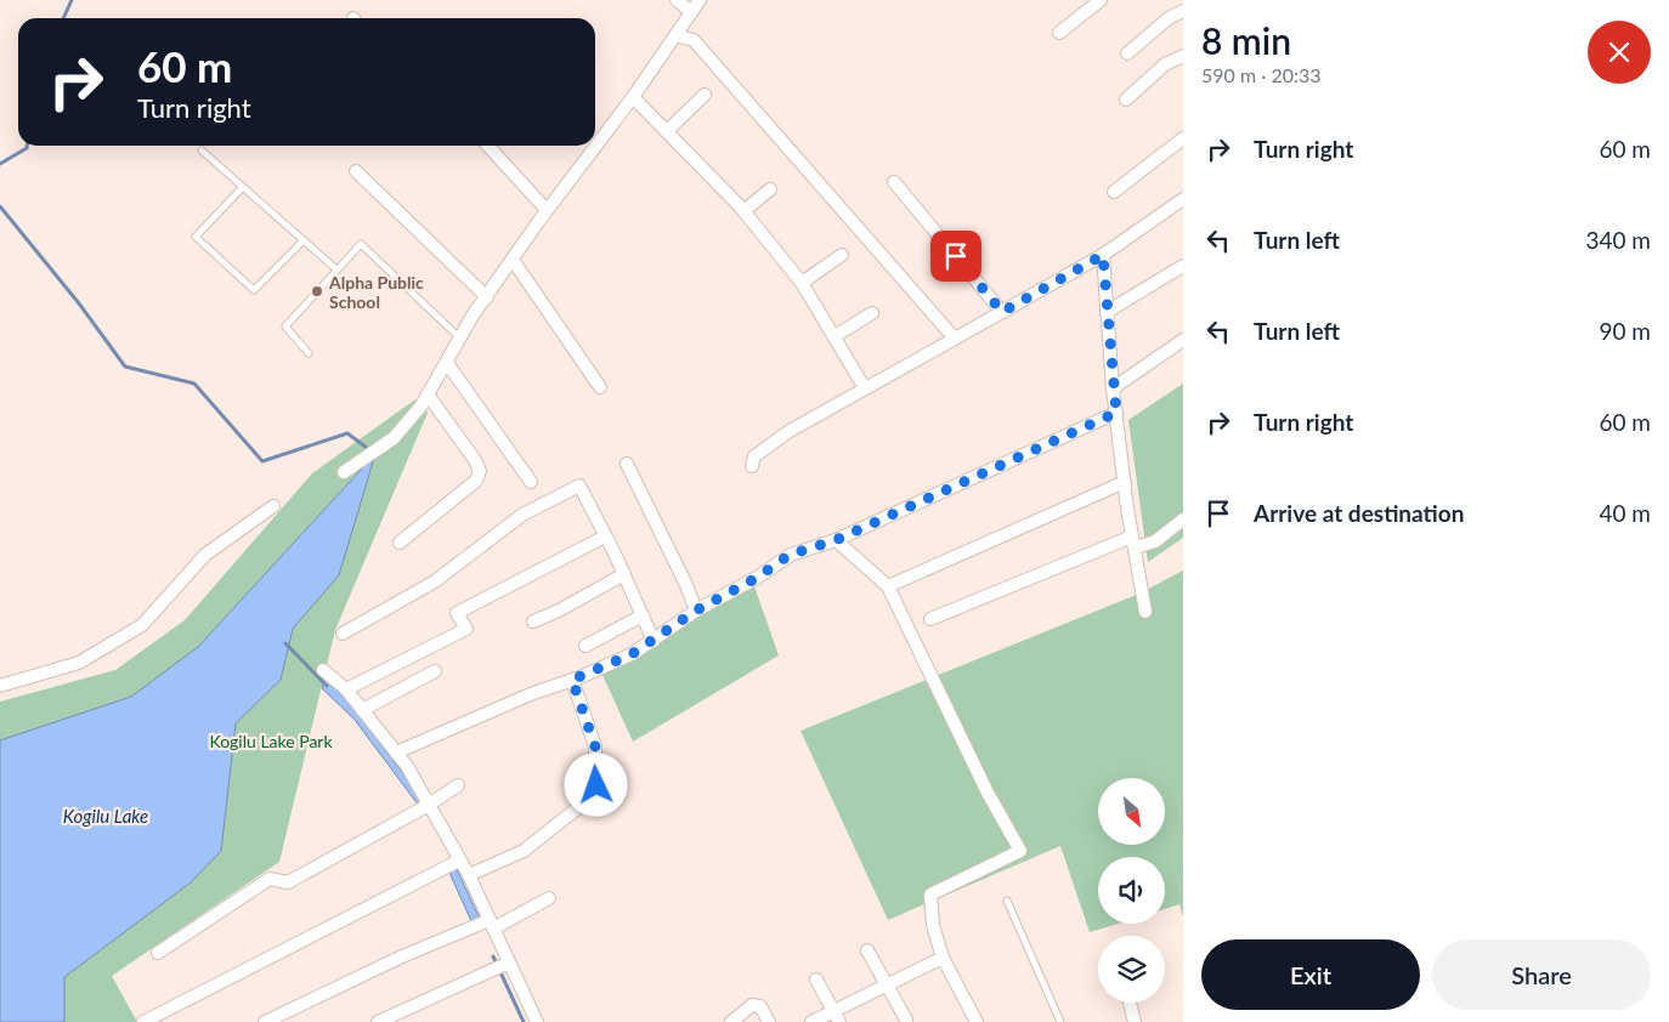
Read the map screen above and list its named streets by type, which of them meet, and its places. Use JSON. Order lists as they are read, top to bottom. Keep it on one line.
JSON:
{"water":["Kogilu Lake"],"parks":["Kogilu Lake Park"],"places":["Alpha Public School"],"north":"bottom right","page":{"heading":["8 min","590 m · 20:33"],"turn":["60 m","Turn right"],"list":[{"name":"Turn right","value":"60 m"},{"name":"Turn left","value":"340 m"},{"name":"Turn left","value":"90 m"},{"name":"Turn right","value":"60 m"},{"name":"Arrive at destination","value":"40 m"}],"buttons":["Exit","Share"]}}
